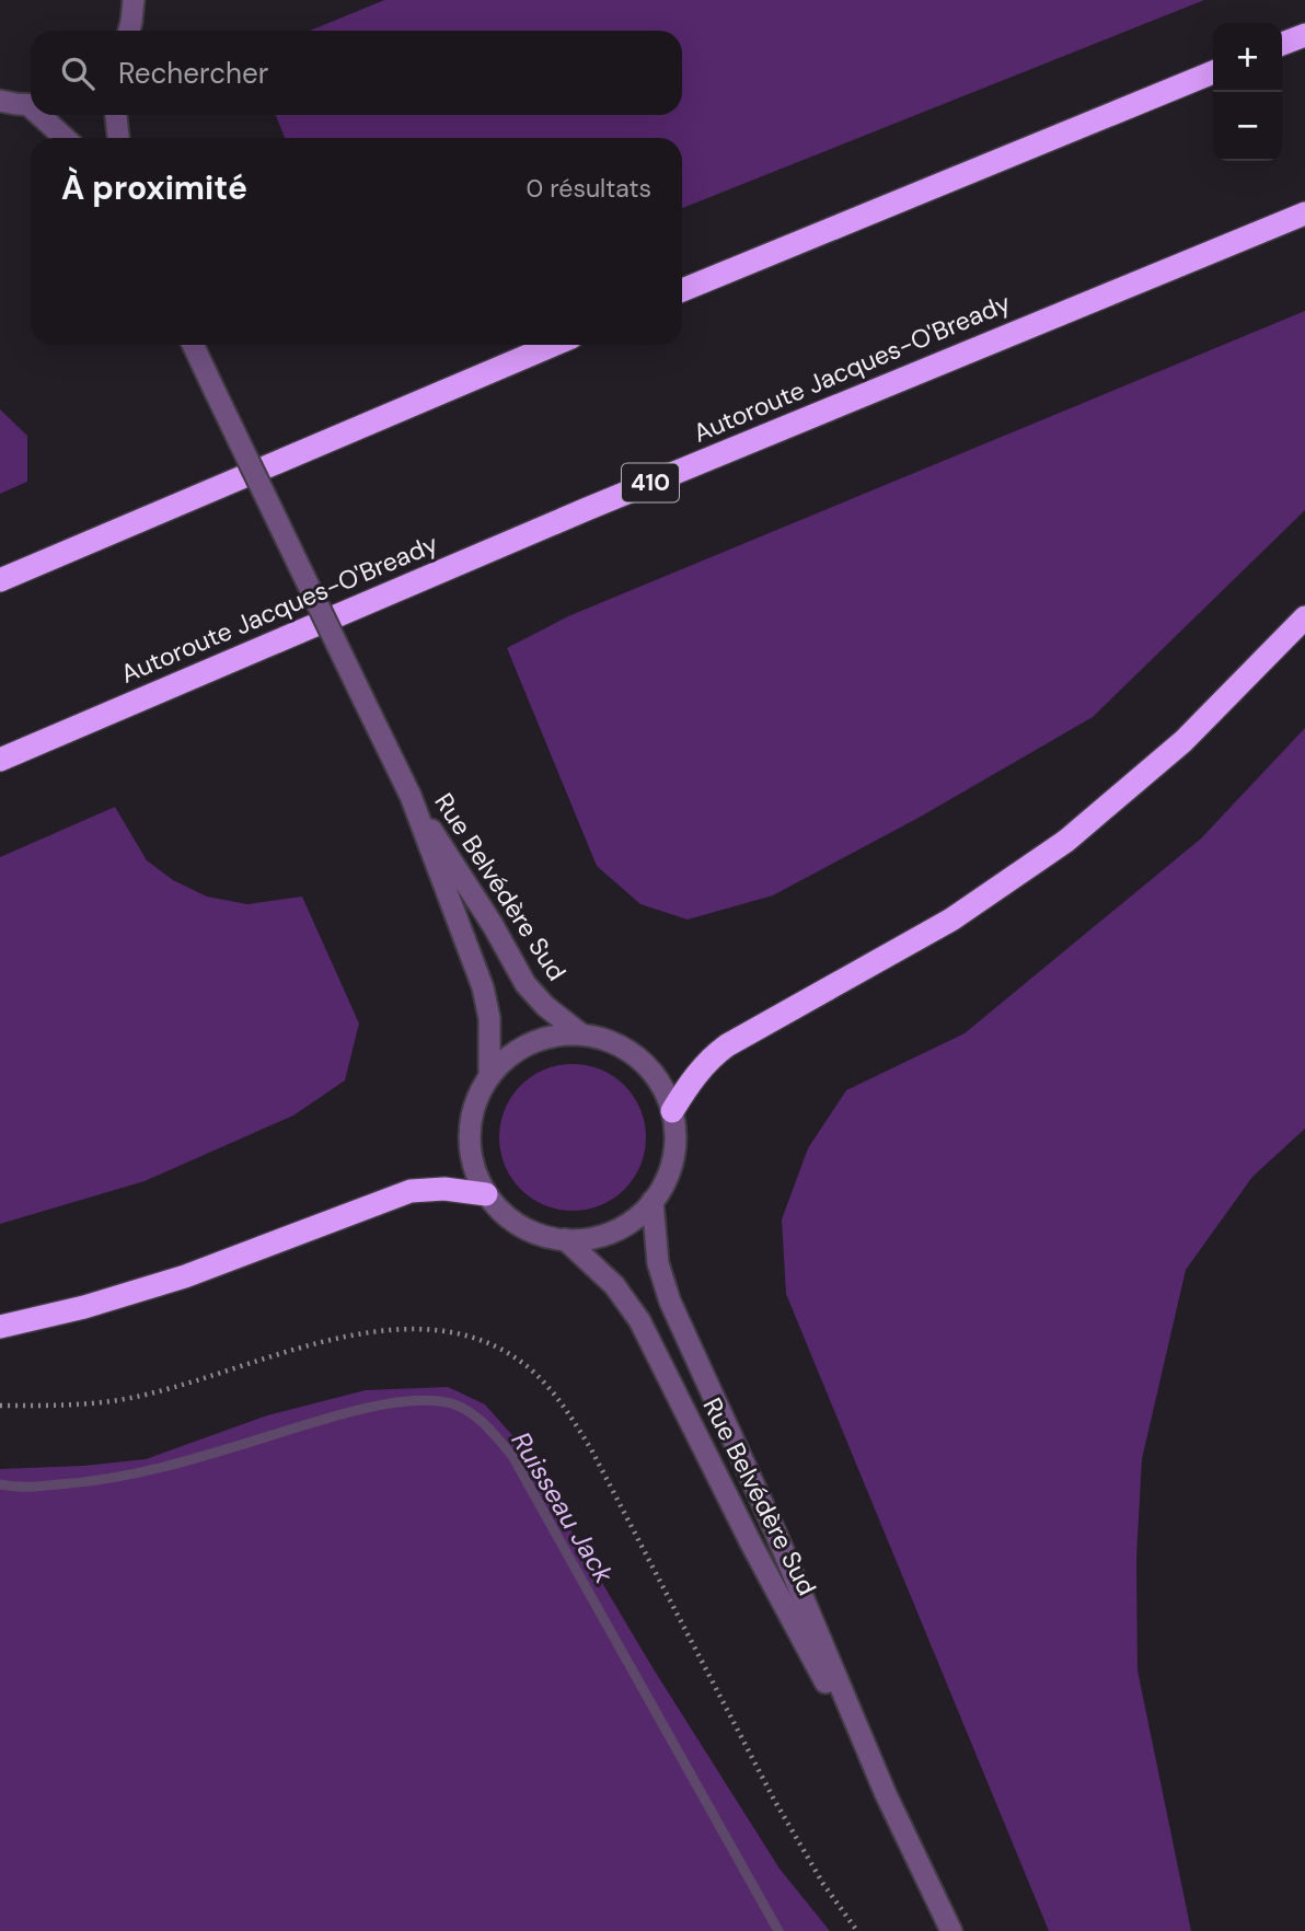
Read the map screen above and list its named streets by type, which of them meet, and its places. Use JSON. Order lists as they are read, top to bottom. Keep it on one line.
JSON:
{"streets":{"highway":["Autoroute Jacques-O'Bready","410"],"street":["Rue Belvédère Sud"]},"water":["Ruisseau Jack"],"page":{"map_buttons":["+","−"],"search":"Rechercher","heading":["À proximité","0 résultats"]}}
